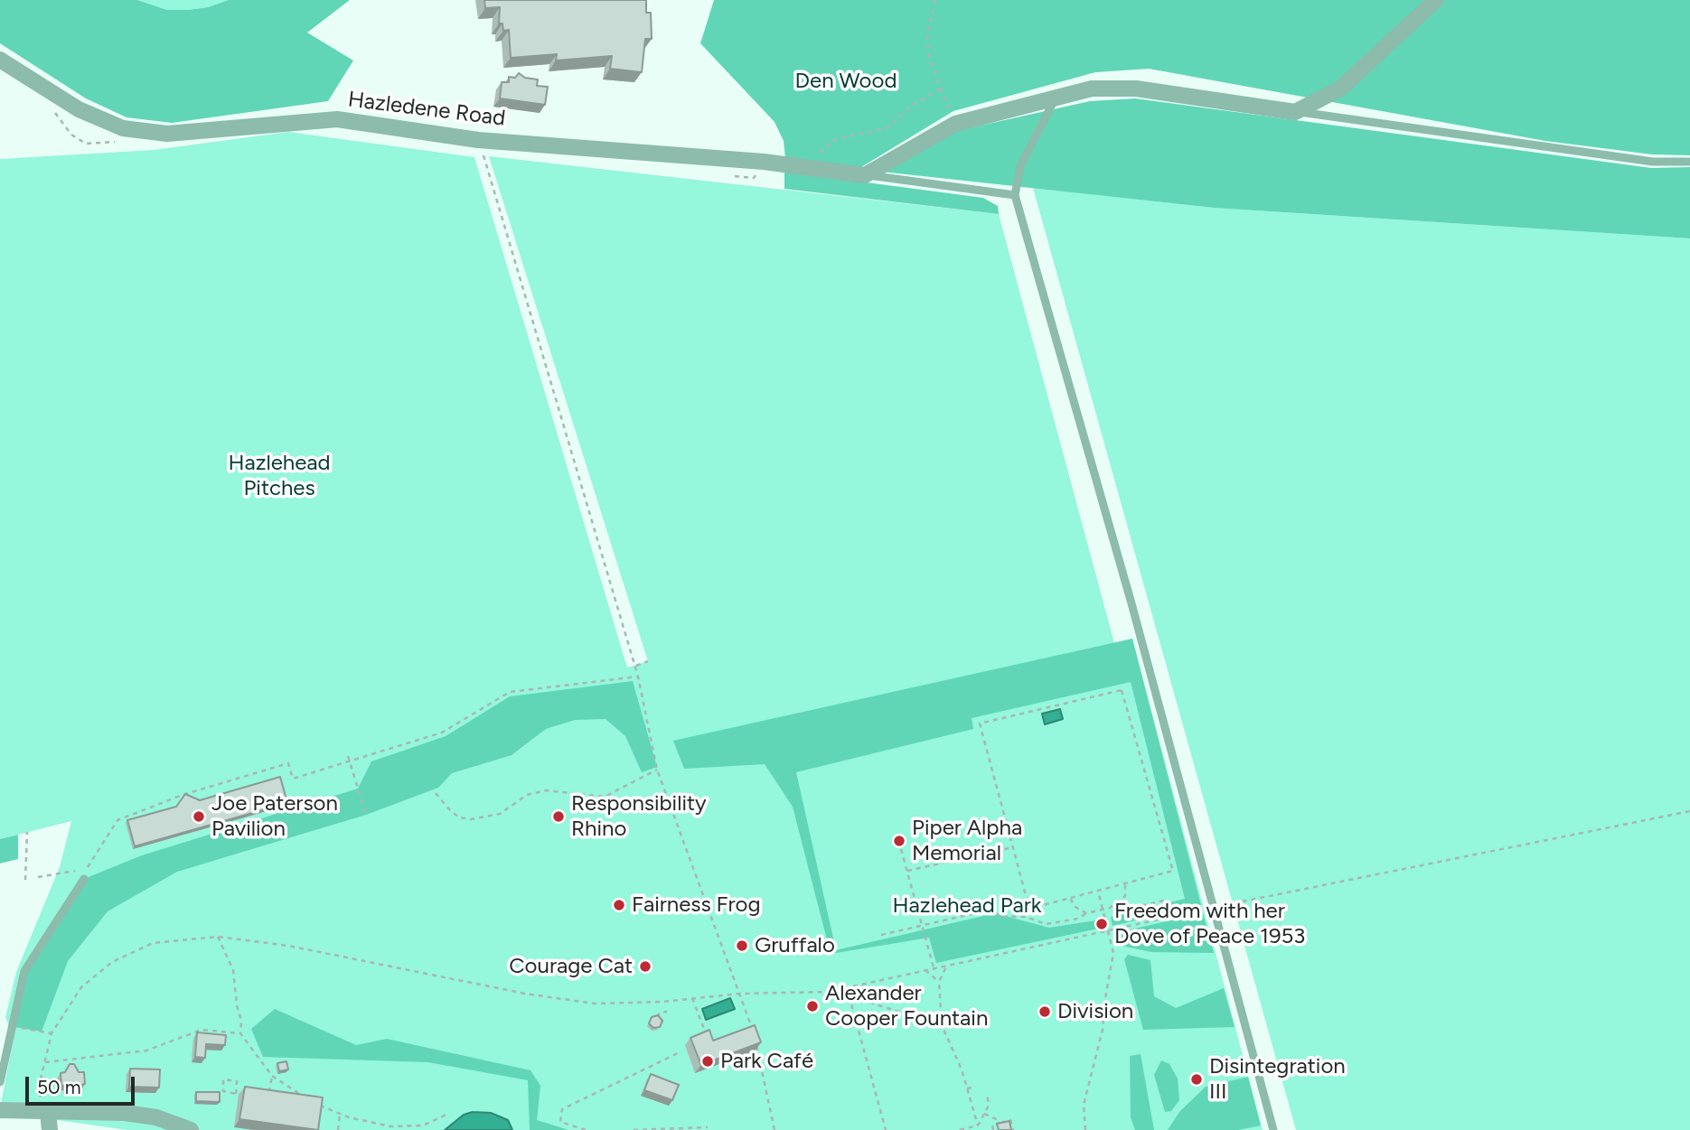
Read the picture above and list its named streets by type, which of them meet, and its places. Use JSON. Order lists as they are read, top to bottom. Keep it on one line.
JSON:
{"streets":{"street":["Hazledene Road"]},"parks":["Den Wood","Hazlehead Pitches","Hazlehead Park"],"places":["Joe Paterson Pavilion","Responsibility Rhino","Piper Alpha Memorial","Fairness Frog","Freedom with her Dove of Peace 1953","Gruffalo","Courage Cat","Alexander Cooper Fountain","Division","Park Café","Disintegration III"],"scale_bar":"50 m"}
